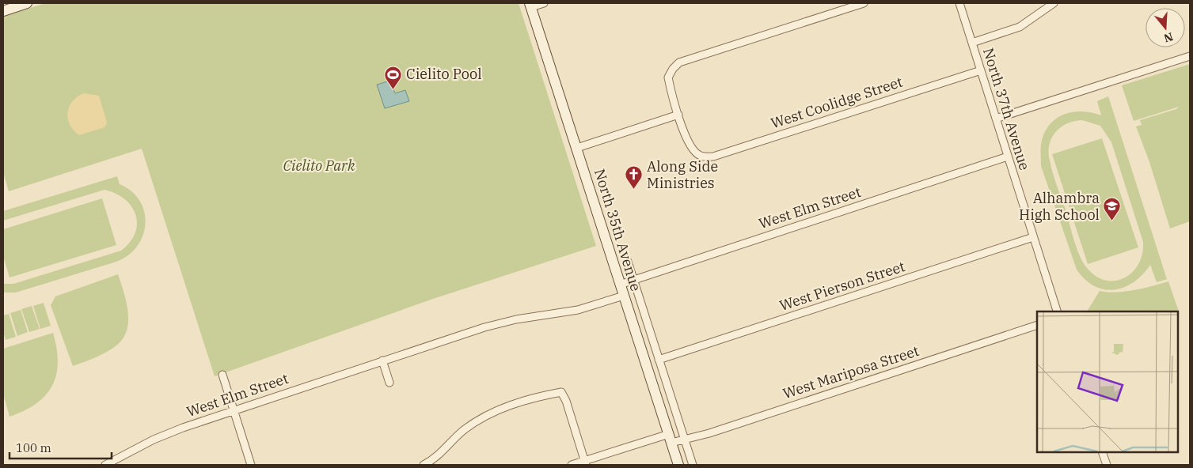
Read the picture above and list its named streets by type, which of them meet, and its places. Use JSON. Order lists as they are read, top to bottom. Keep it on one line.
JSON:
{"streets":{"main road":["North 35th Avenue"],"street":["West Coolidge Street","North 37th Avenue","West Elm Street","West Pierson Street","West Mariposa Street"]},"crossings":[["West Coolidge Street","North 37th Avenue"],["North 37th Avenue","West Elm Street"],["North 37th Avenue","West Pierson Street"],["West Elm Street","North 35th Avenue"],["North 35th Avenue","West Pierson Street"],["North 35th Avenue","West Mariposa Street"]],"parks":["Cielito Park"],"places":{"sports":["Cielito Pool"],"church":["Along Side Ministries"],"school or university":["Alhambra High School"]},"scale_bar":"100 m","north":"bottom"}
